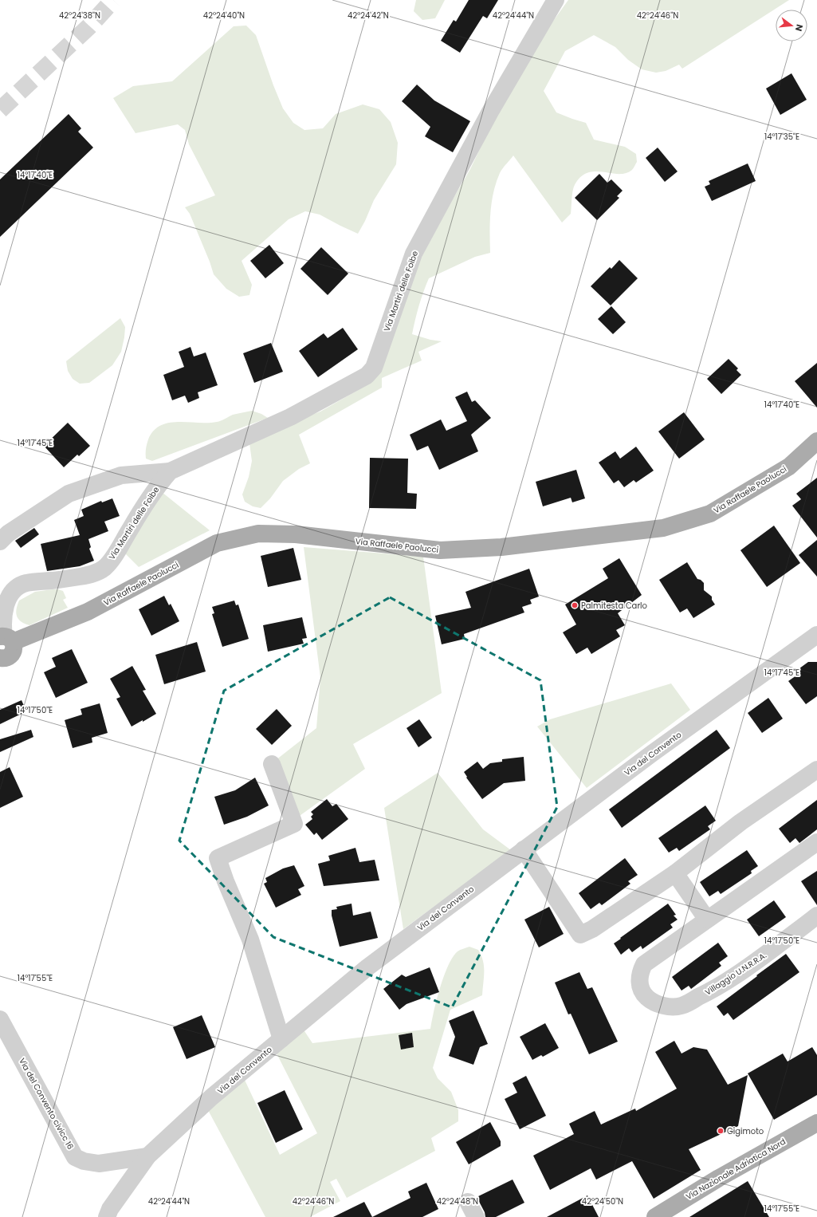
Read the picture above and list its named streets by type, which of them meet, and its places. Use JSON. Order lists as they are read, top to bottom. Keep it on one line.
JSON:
{"streets":{"main road":["Via Raffaele Paolucci","Via Nazionale Adriatica Nord"],"street":["Via Martiri delle Foibe","Via del Convento","Villaggio U.N.R.R.A.","Via del Convento civicc 16"]},"crossings":[["Via Martiri delle Foibe","Via Raffaele Paolucci"],["Via del Convento","Via del Convento civicc 16"]],"places":["Palmitesta Carlo","Gigimoto"],"north":"right","coordinates":["42°24'38\"N","42°24'40\"N","42°24'42\"N","42°24'44\"N","42°24'46\"N","14°17'35\"E","14°17'40\"E","14°17'45\"E","14°17'50\"E","14°17'55\"E","42°24'48\"N","42°24'50\"N"]}
